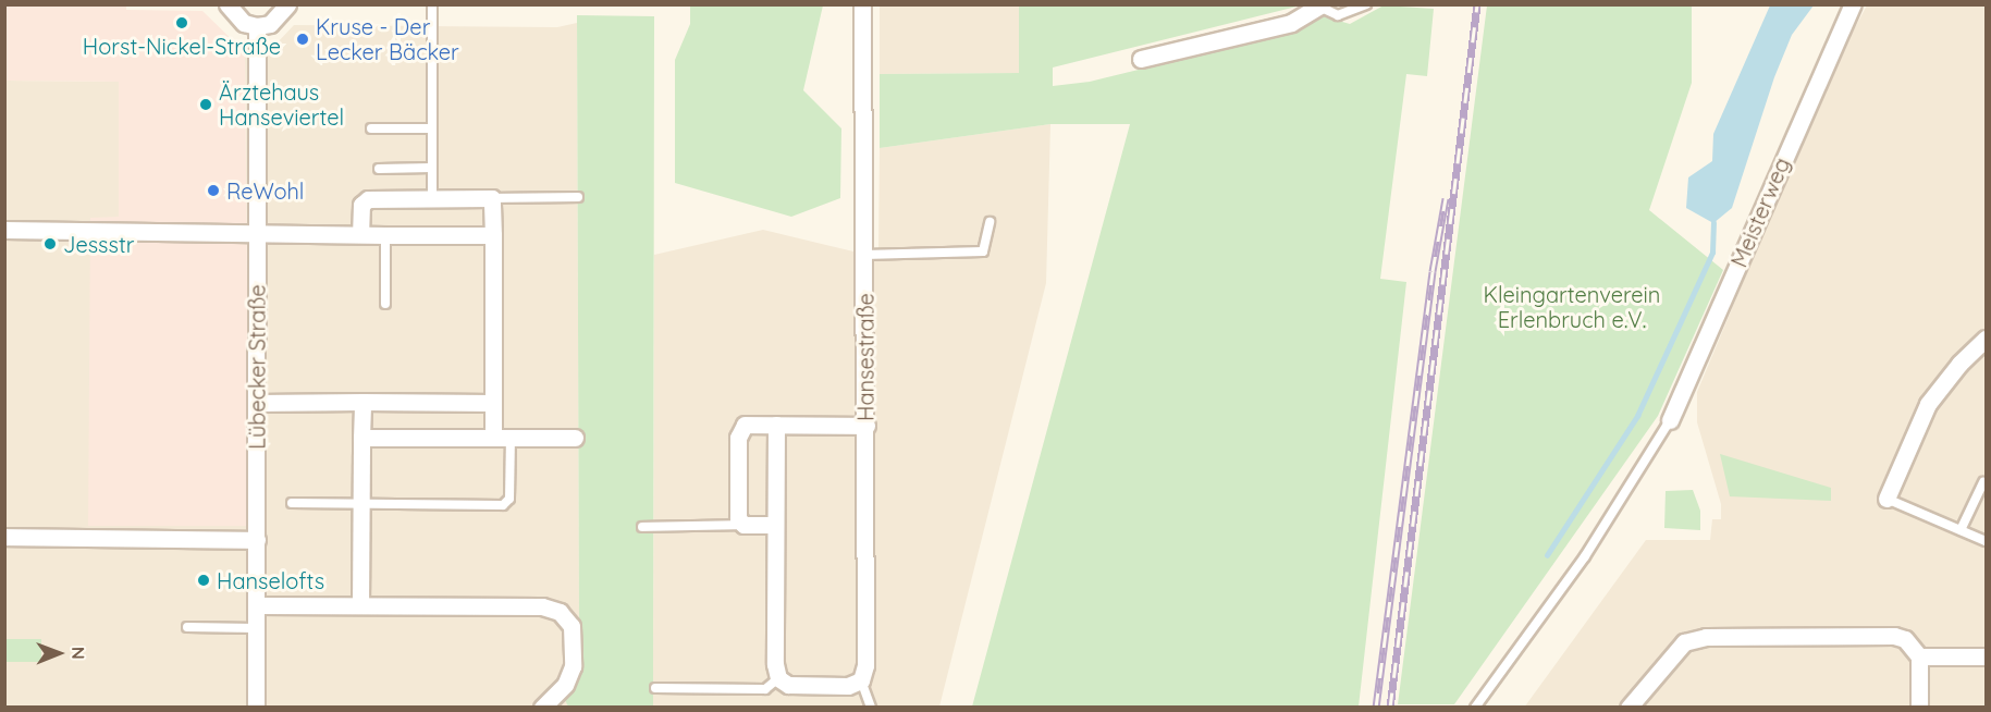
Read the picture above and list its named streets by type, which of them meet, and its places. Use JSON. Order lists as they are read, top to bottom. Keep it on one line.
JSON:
{"streets":{"street":["Meisterweg","Hansestraße","Lübecker Straße"]},"parks":["Kleingartenverein Erlenbruch e.V."],"places":["Horst-Nickel-Straße","Kruse - Der Lecker Bäcker","Ärztehaus Hanseviertel","ReWohl","Jessstr","Hanselofts"],"north":"right"}
